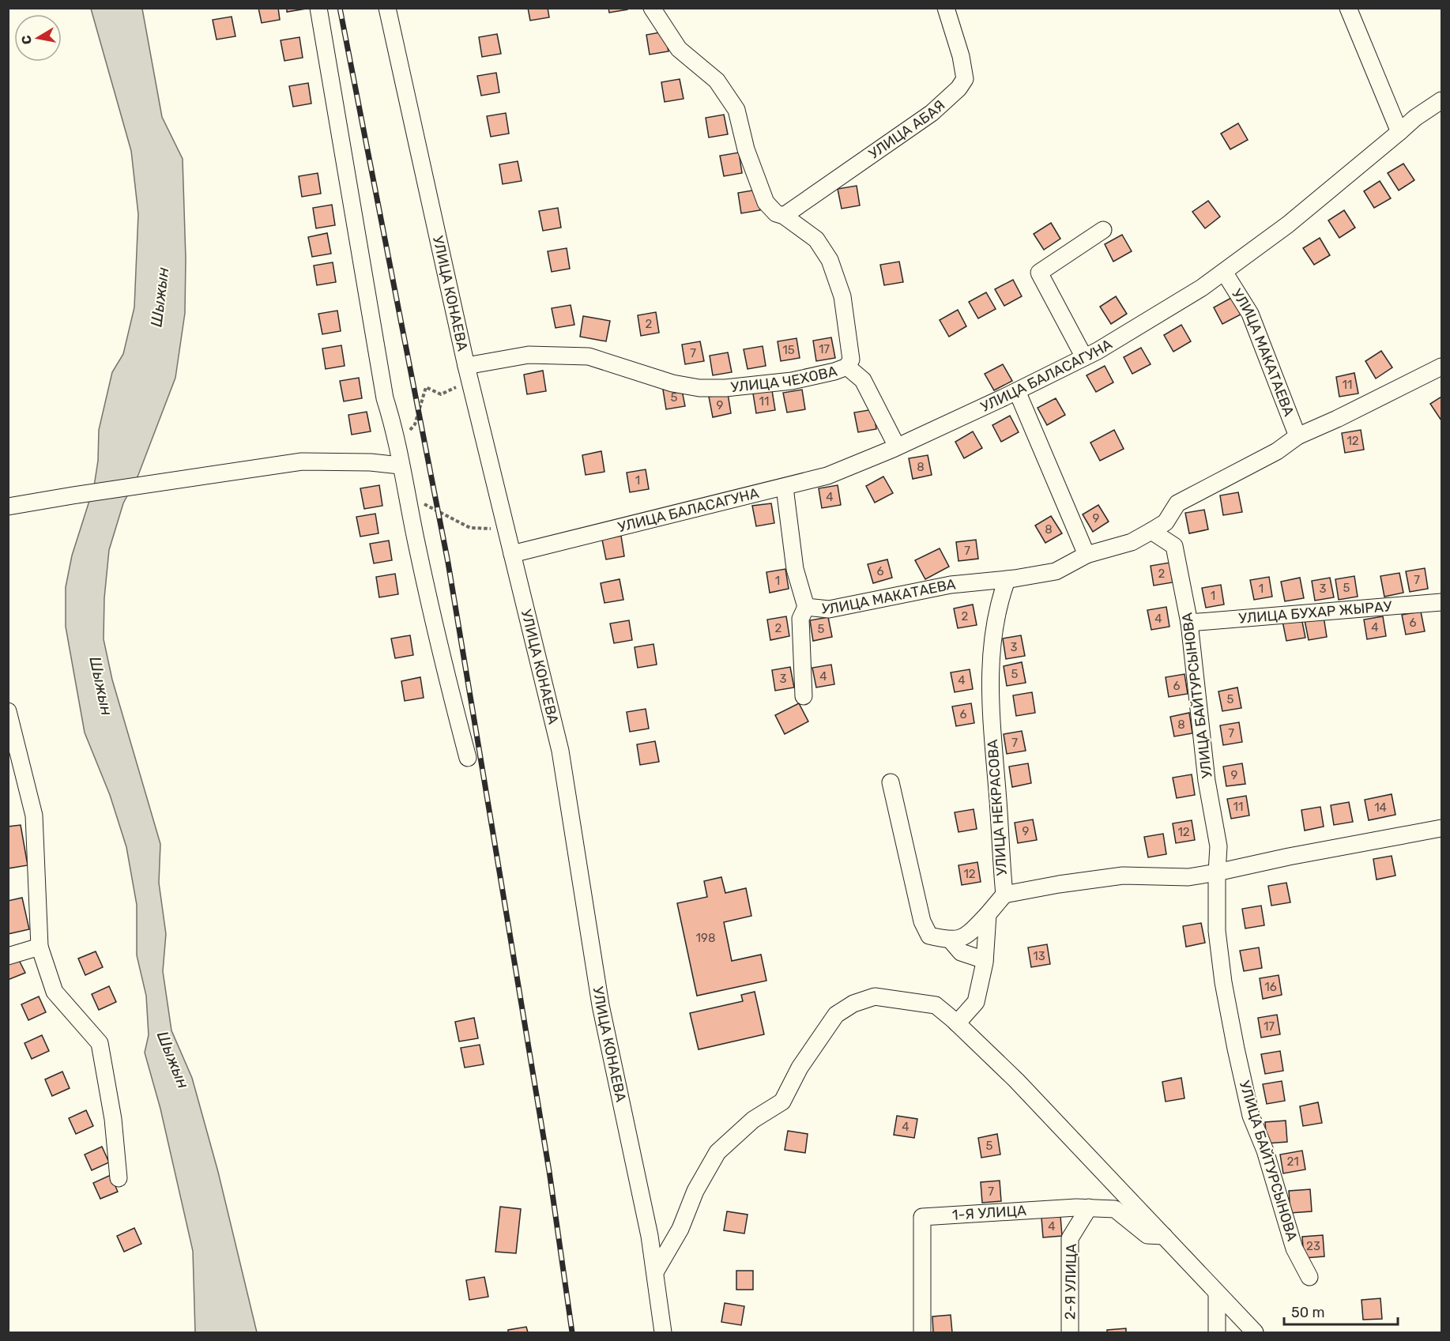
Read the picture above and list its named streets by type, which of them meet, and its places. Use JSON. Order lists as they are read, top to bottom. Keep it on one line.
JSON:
{"streets":{"street":["УЛИЦА АБАЯ","УЛИЦА КОНАЕВА","УЛИЦА МАКАТАЕВА","УЛИЦА БАЛАСАГУНА","УЛИЦА ЧЕХОВА","УЛИЦА БУХАР ЖЫРАУ","УЛИЦА БАЙТУРСЫНОВА","УЛИЦА НЕКРАСОВА","1-Я УЛИЦА","2-Я УЛИЦА"]},"crossings":[["УЛИЦА АБАЯ","УЛИЦА ЧЕХОВА"],["УЛИЦА КОНАЕВА","УЛИЦА БАЛАСАГУНА"],["УЛИЦА КОНАЕВА","УЛИЦА ЧЕХОВА"],["УЛИЦА МАКАТАЕВА","УЛИЦА БАЛАСАГУНА"],["УЛИЦА МАКАТАЕВА","УЛИЦА БАЙТУРСЫНОВА"],["УЛИЦА МАКАТАЕВА","УЛИЦА НЕКРАСОВА"],["УЛИЦА БУХАР ЖЫРАУ","УЛИЦА БАЙТУРСЫНОВА"],["1-Я УЛИЦА","2-Я УЛИЦА"]],"water":["Шыжын"],"house_numbers":["2","17","15","7","11","5","11","9","12","8","1","4","9","8","7","6","2","7","1","5","1","3","1","2","4","6","4","2","5","3","5","4","3","4","6","5","6","8","7","7","9","11","14","9","12","12","198","13","16","17","4","5","21","7","4","23"],"scale_bar":"50 m","north":"left"}
